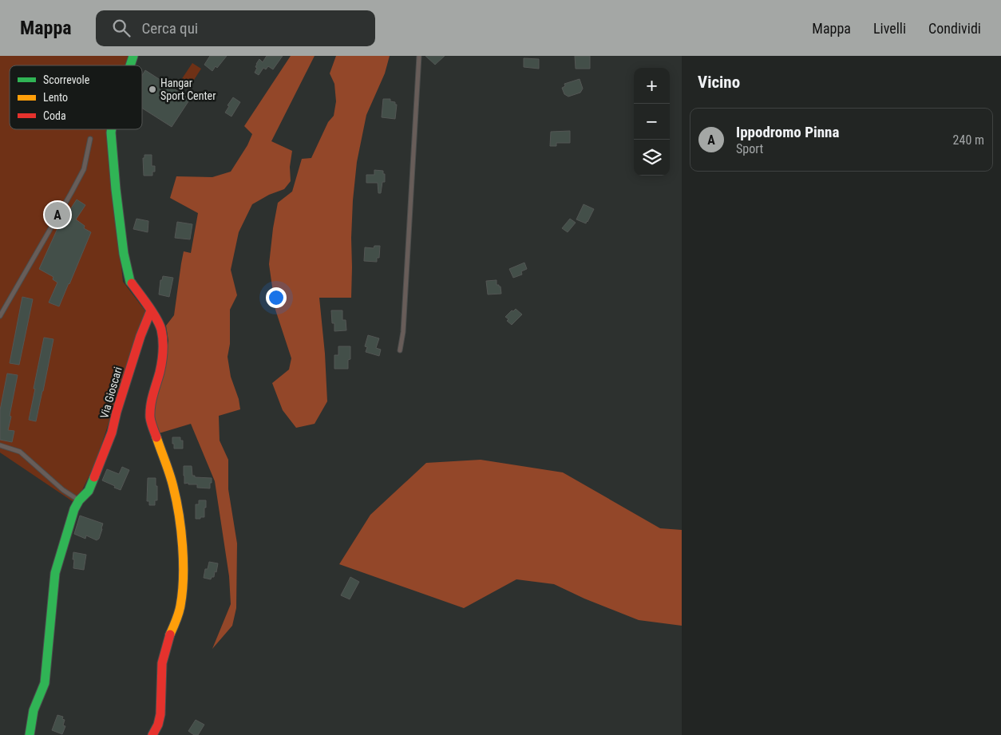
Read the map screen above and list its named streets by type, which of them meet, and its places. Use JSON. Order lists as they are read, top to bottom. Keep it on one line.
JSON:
{"streets":{"street":["Via Gioscari"]},"places":["Hangar Sport Center"],"legend":["Scorrevole","Lento","Coda"],"page":{"header":"Mappa","search":"Cerca qui","nav":["Mappa","Livelli","Condividi"],"heading":"Vicino","map_buttons":["+","−"],"list":[{"mark":"A","name":"Ippodromo Pinna","note":"Sport","value":"240 m"}],"pins":"A"}}
